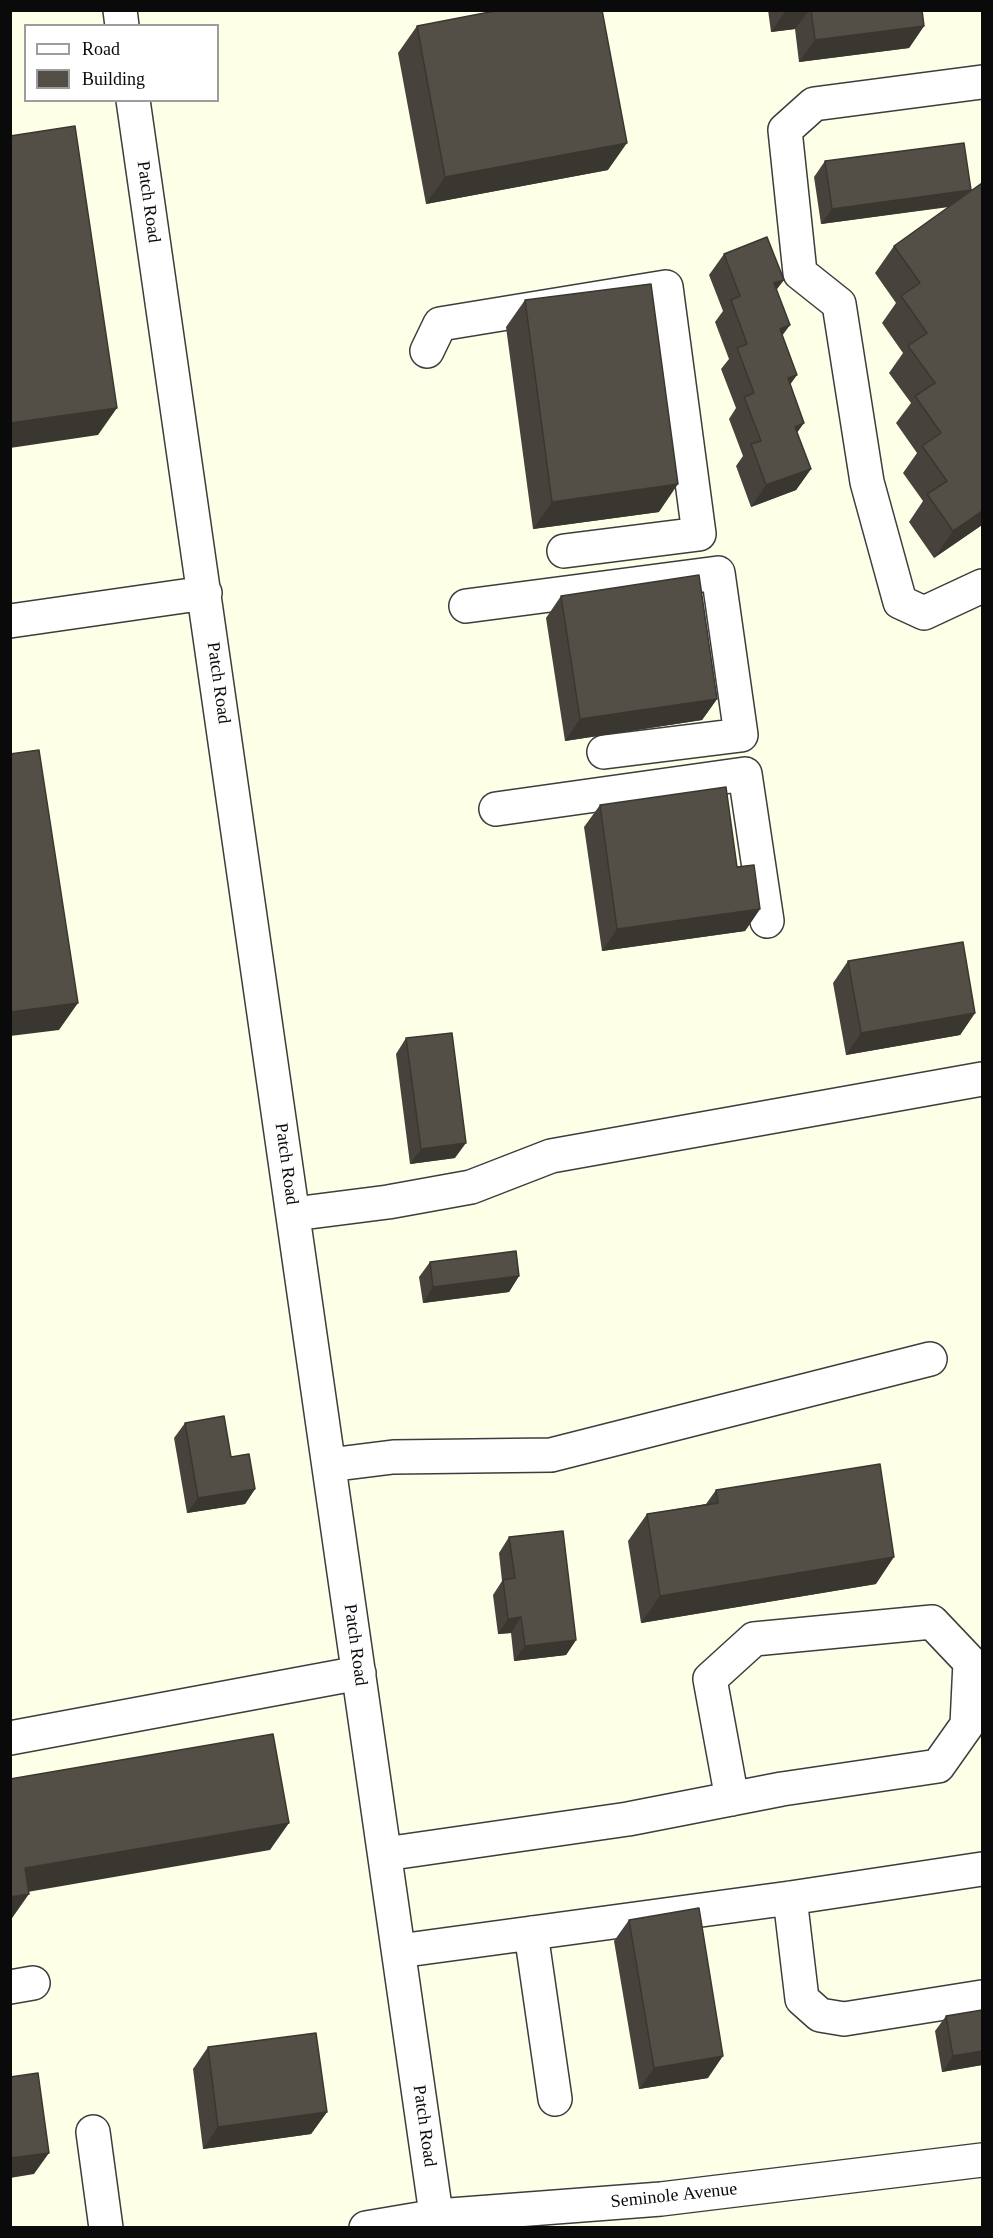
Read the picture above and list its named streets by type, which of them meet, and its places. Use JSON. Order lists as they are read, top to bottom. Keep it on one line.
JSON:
{"streets":{"street":["Patch Road","Seminole Avenue"]},"crossings":[["Patch Road","Seminole Avenue"]],"legend":["Road","Building"]}
